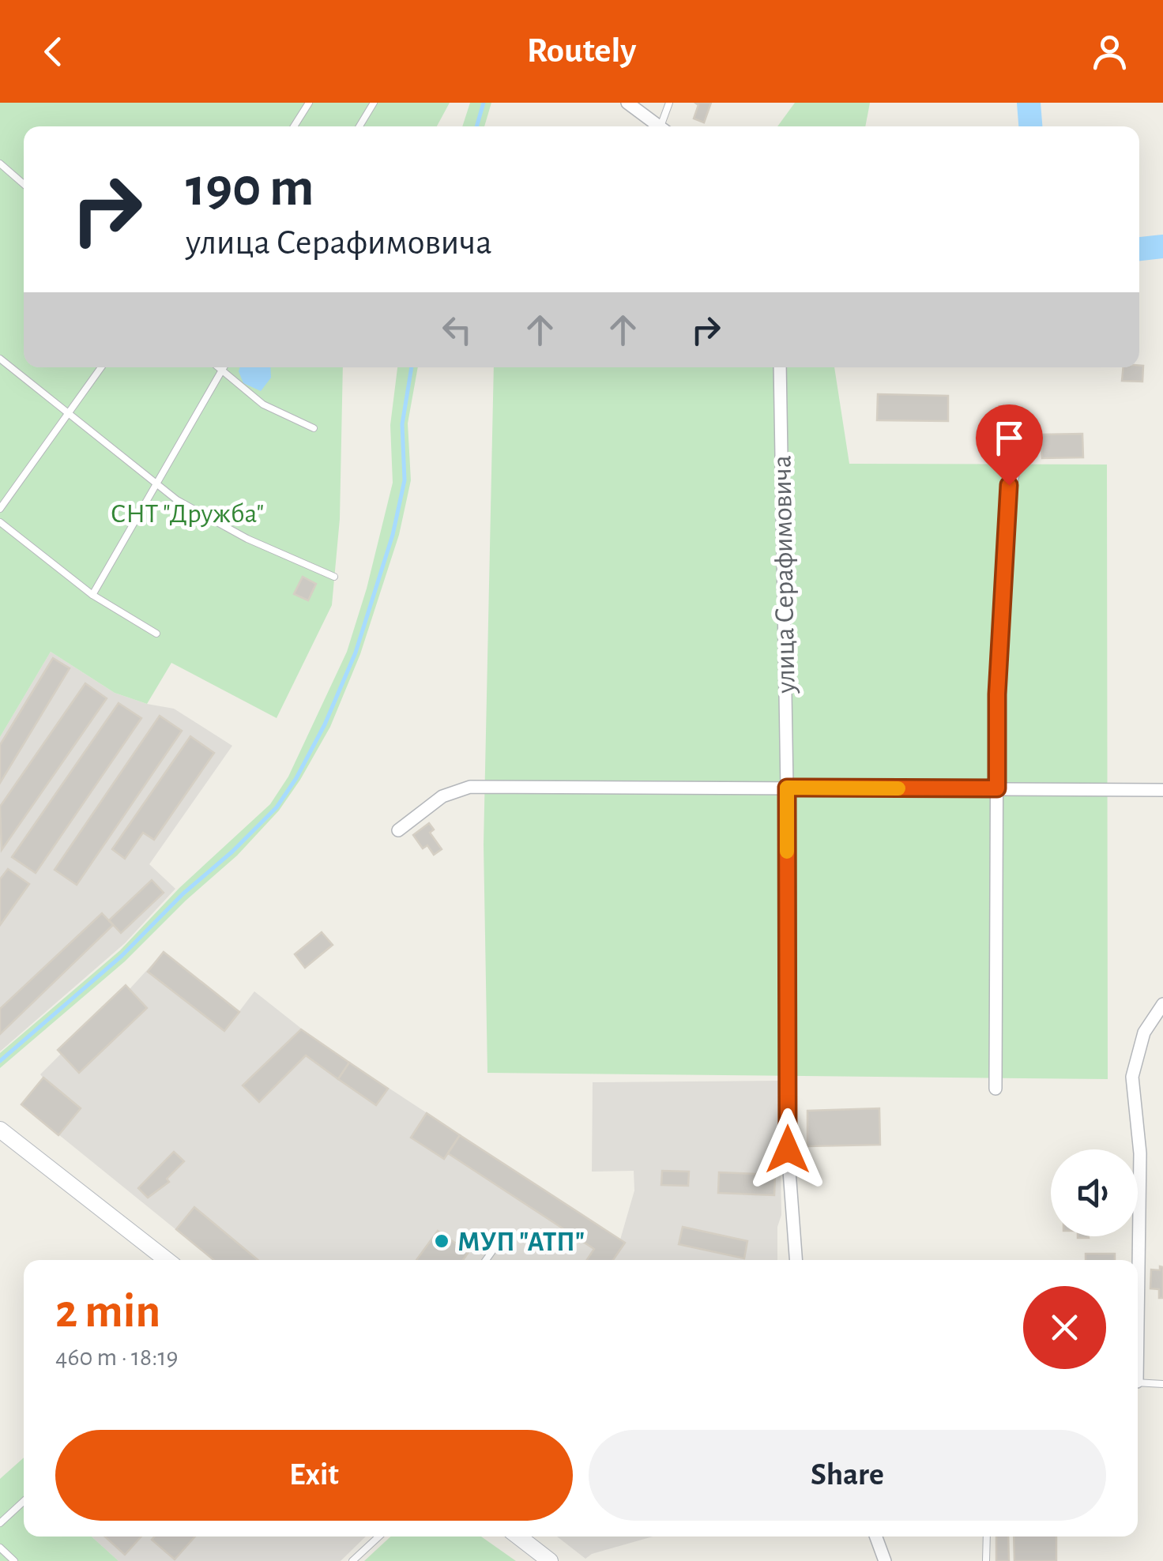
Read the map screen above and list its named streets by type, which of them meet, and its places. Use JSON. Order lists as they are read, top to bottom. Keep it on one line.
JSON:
{"streets":{"street":["улица Серафимовича"]},"parks":["СНТ \"Дружба\""],"places":["МУП \"АТП\""],"page":{"header":"Routely","turn":["190 m","улица Серафимовича"],"heading":["2 min","460 m · 18:19"],"buttons":["Exit","Share"]}}
